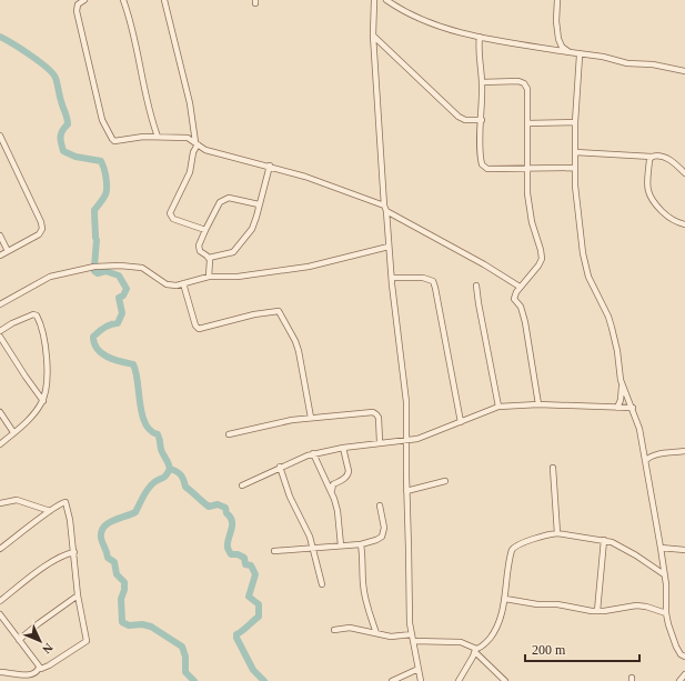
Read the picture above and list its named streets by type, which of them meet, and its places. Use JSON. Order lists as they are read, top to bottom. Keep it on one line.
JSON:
{"scale_bar":"200 m","north":"bottom right"}
